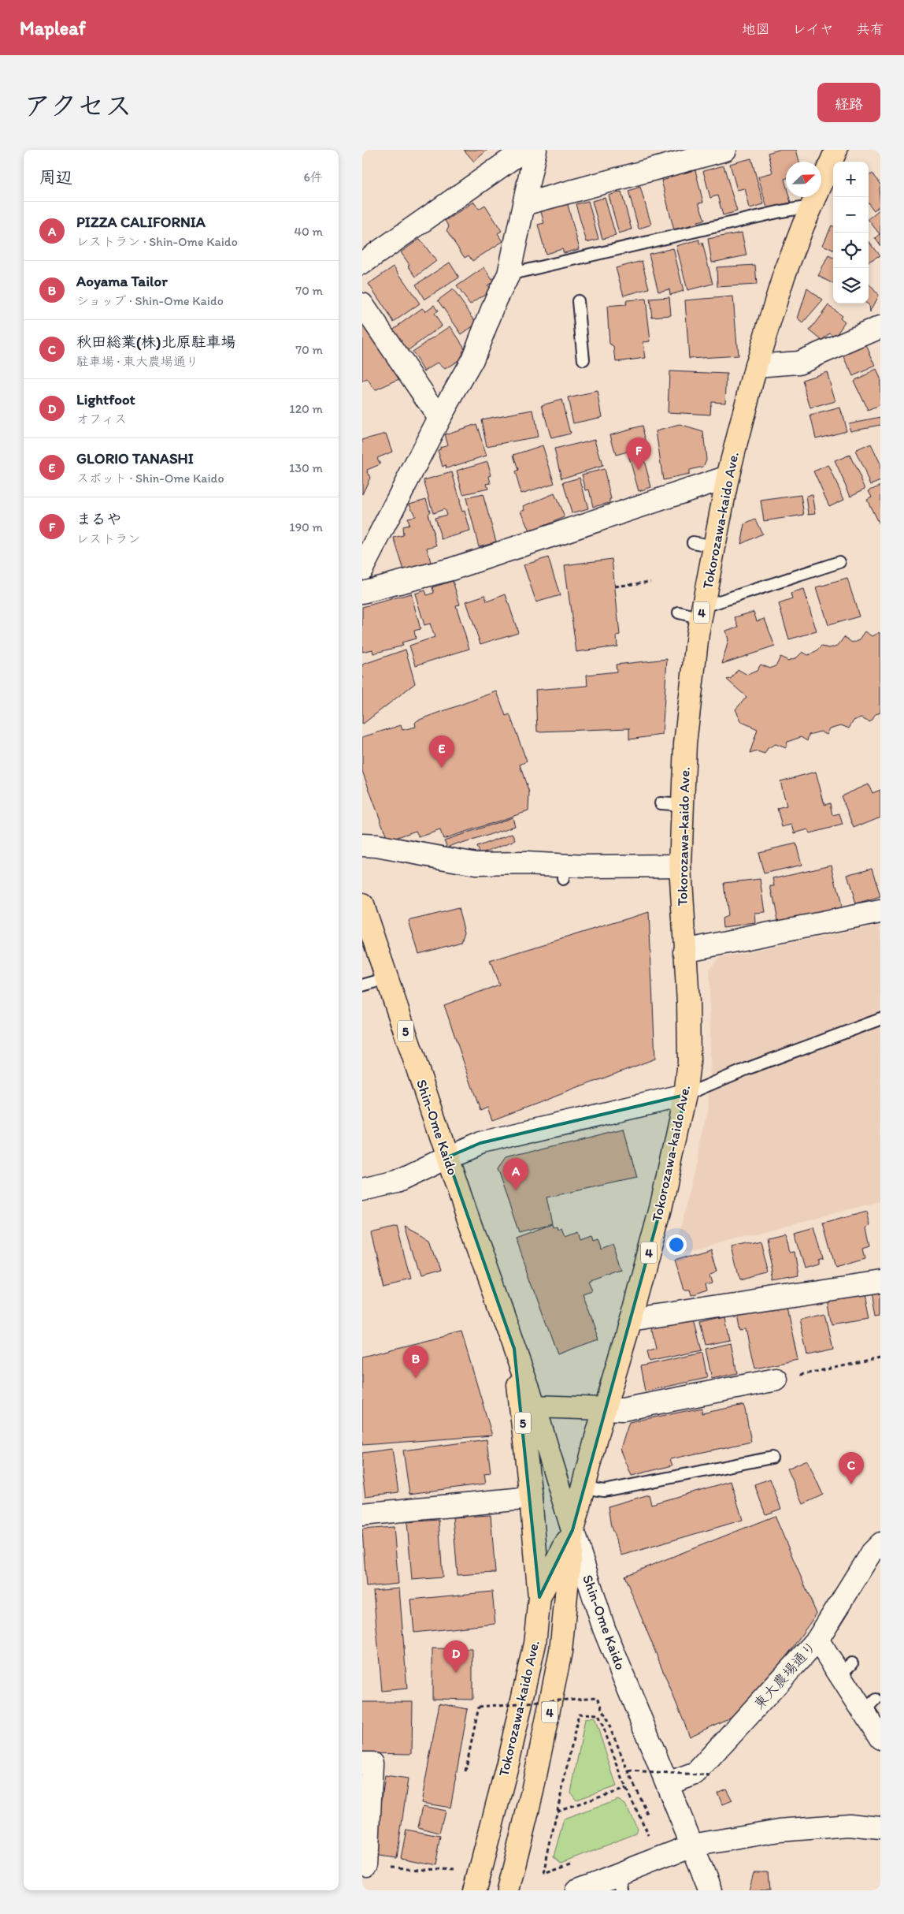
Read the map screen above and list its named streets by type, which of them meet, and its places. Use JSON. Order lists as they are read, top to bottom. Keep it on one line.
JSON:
{"streets":{"main road":["Tokorozawa-kaido Ave.","4","5","Shin-Ome Kaido"],"street":["東大農場通り"]},"crossings":[["Tokorozawa-kaido Ave.","Shin-Ome Kaido"],["Shin-Ome Kaido","東大農場通り"]],"north":"top right","page":{"header":"Mapleaf","nav":["地図","レイヤ","共有"],"title":"アクセス","buttons":"経路","heading":["周辺","6件"],"map_buttons":["+","−"],"list":[{"mark":"A","name":"PIZZA CALIFORNIA","note":"レストラン · Shin-Ome Kaido","value":"40 m"},{"mark":"B","name":"Aoyama Tailor","note":"ショップ · Shin-Ome Kaido","value":"70 m"},{"mark":"C","name":"秋田総業(株)北原駐車場","note":"駐車場 · 東大農場通り","value":"70 m"},{"mark":"D","name":"Lightfoot","note":"オフィス","value":"120 m"},{"mark":"E","name":"GLORIO TANASHI","note":"スポット · Shin-Ome Kaido","value":"130 m"},{"mark":"F","name":"まるや","note":"レストラン","value":"190 m"}],"pins":["F","E","A","B","C","D"]}}
